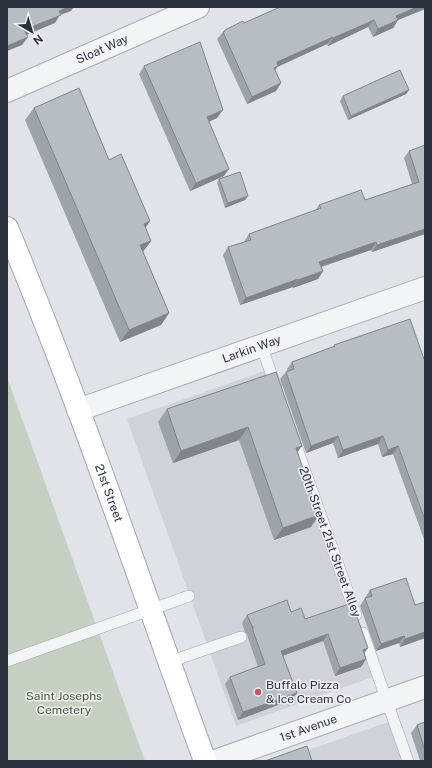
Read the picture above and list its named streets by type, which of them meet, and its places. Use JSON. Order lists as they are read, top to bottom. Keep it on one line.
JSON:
{"streets":{"main road":["21st Street"],"street":["Sloat Way","Larkin Way","1st Avenue"],"lane":["20th Street 21st Street Alley"]},"crossings":[["Larkin Way","21st Street"],["20th Street 21st Street Alley","1st Avenue"]],"parks":["Saint Josephs Cemetery"],"places":["Buffalo Pizza & Ice Cream Co"],"north":"bottom right"}
